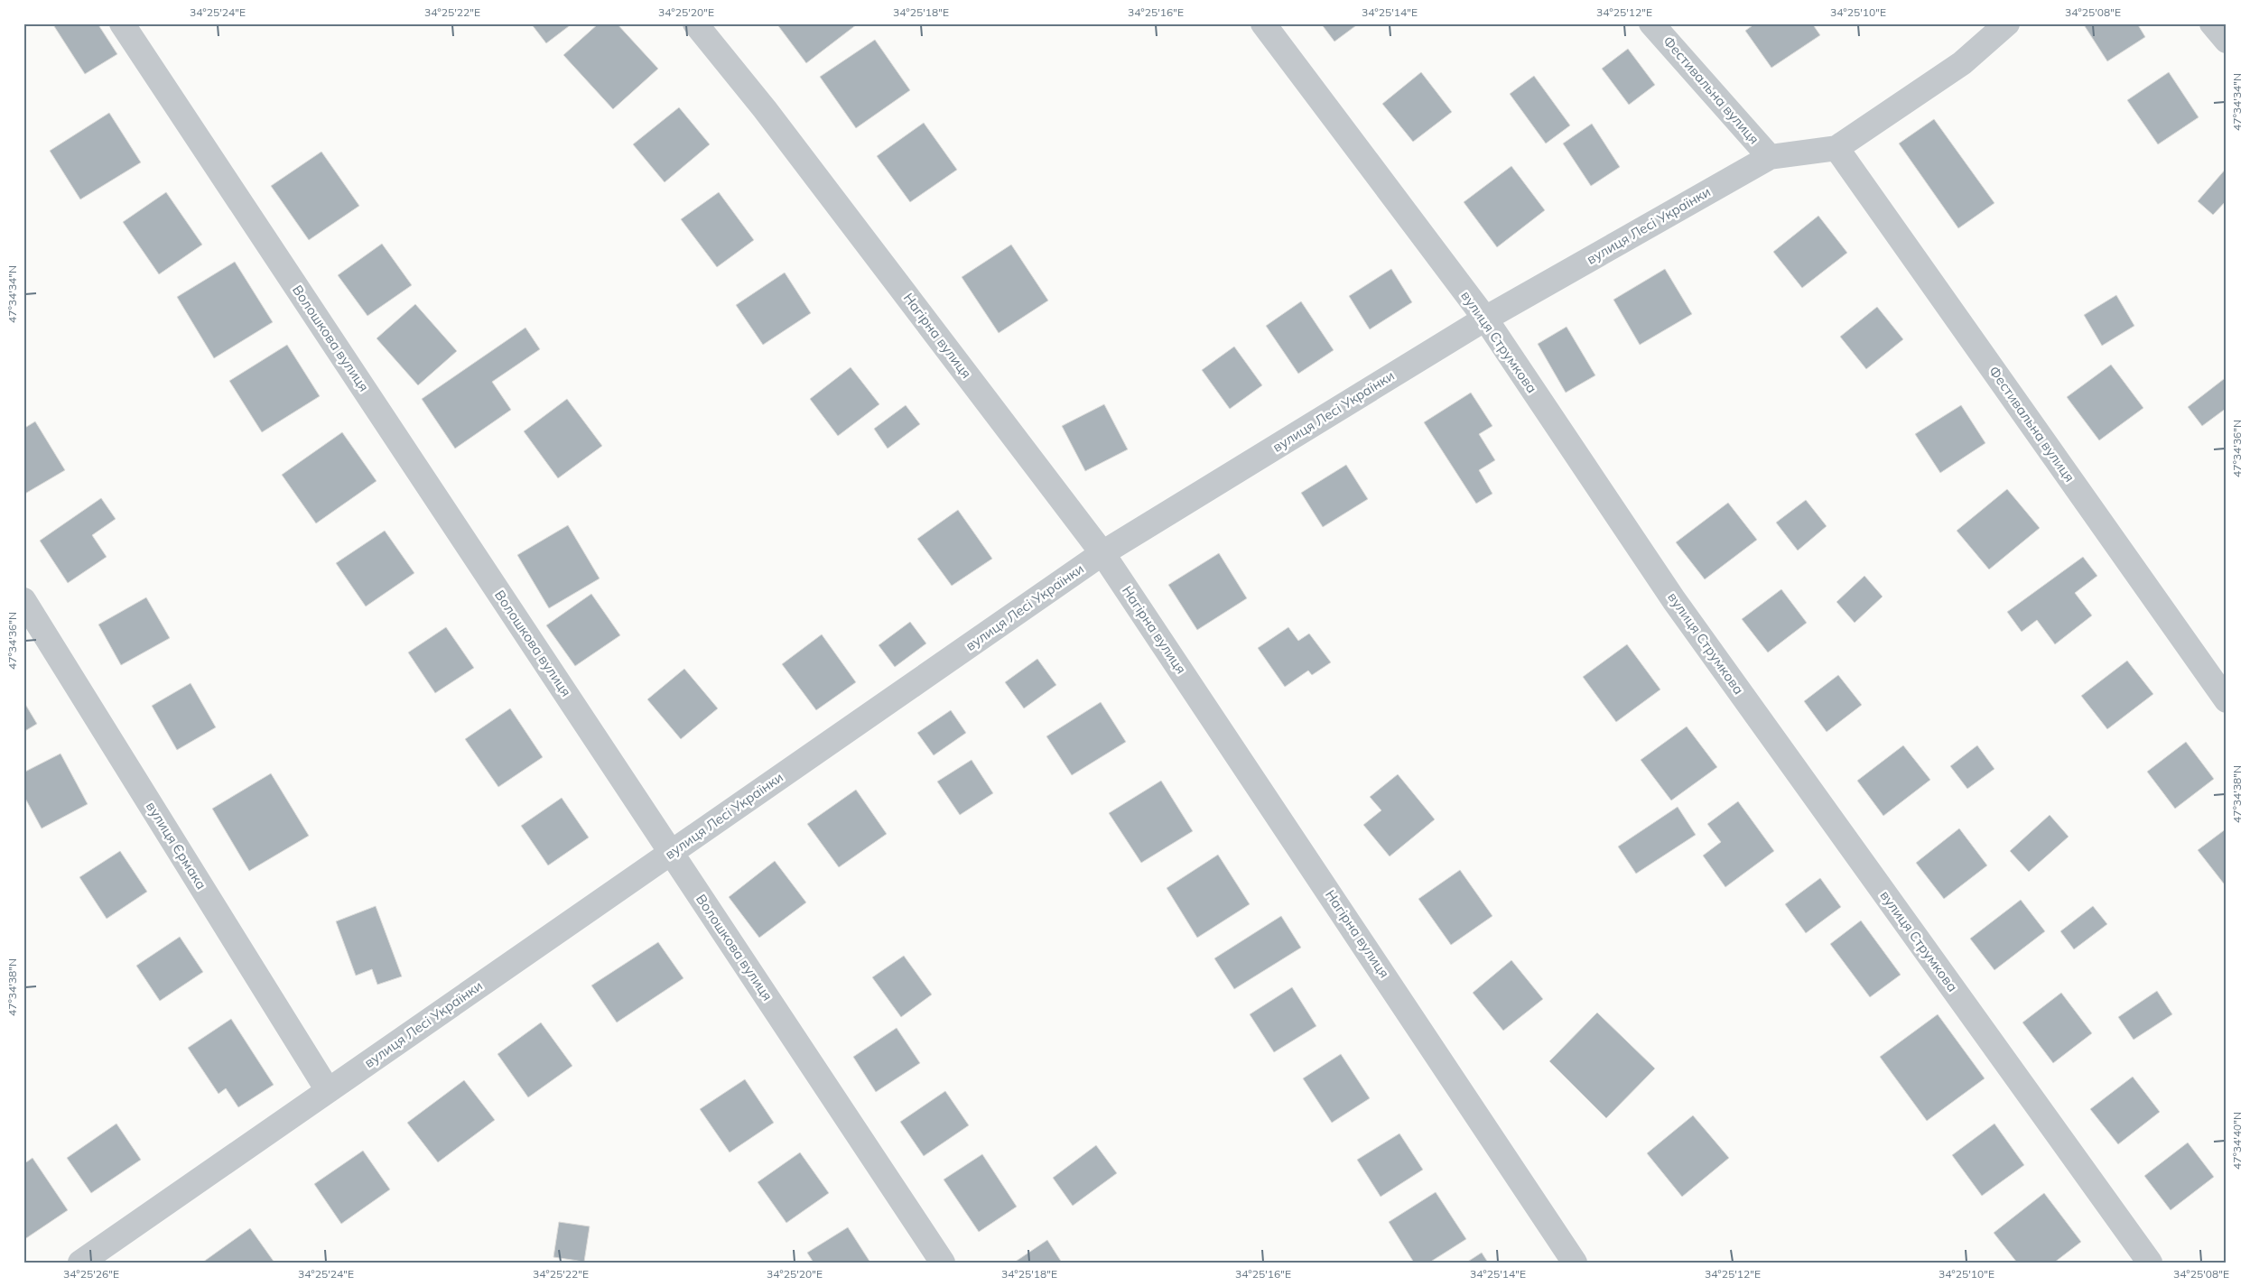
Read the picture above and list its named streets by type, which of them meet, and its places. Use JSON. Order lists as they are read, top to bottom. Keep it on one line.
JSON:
{"streets":{"street":["Фестивальна вулиця","вулиця Лесі Українки","Нагірна вулиця","Волошкова вулиця","вулиця Струмкова","вулиця Єрмака"]},"crossings":[["Фестивальна вулиця","вулиця Лесі Українки"],["вулиця Лесі Українки","Нагірна вулиця"],["вулиця Лесі Українки","Волошкова вулиця"],["вулиця Лесі Українки","вулиця Струмкова"],["вулиця Лесі Українки","вулиця Єрмака"]],"coordinates":["34°25'24\"E","34°25'22\"E","34°25'20\"E","34°25'18\"E","34°25'16\"E","34°25'14\"E","34°25'12\"E","34°25'10\"E","34°25'08\"E","47°34'34\"N","47°34'36\"N","47°34'38\"N","47°34'40\"N","34°25'26\"E"]}
